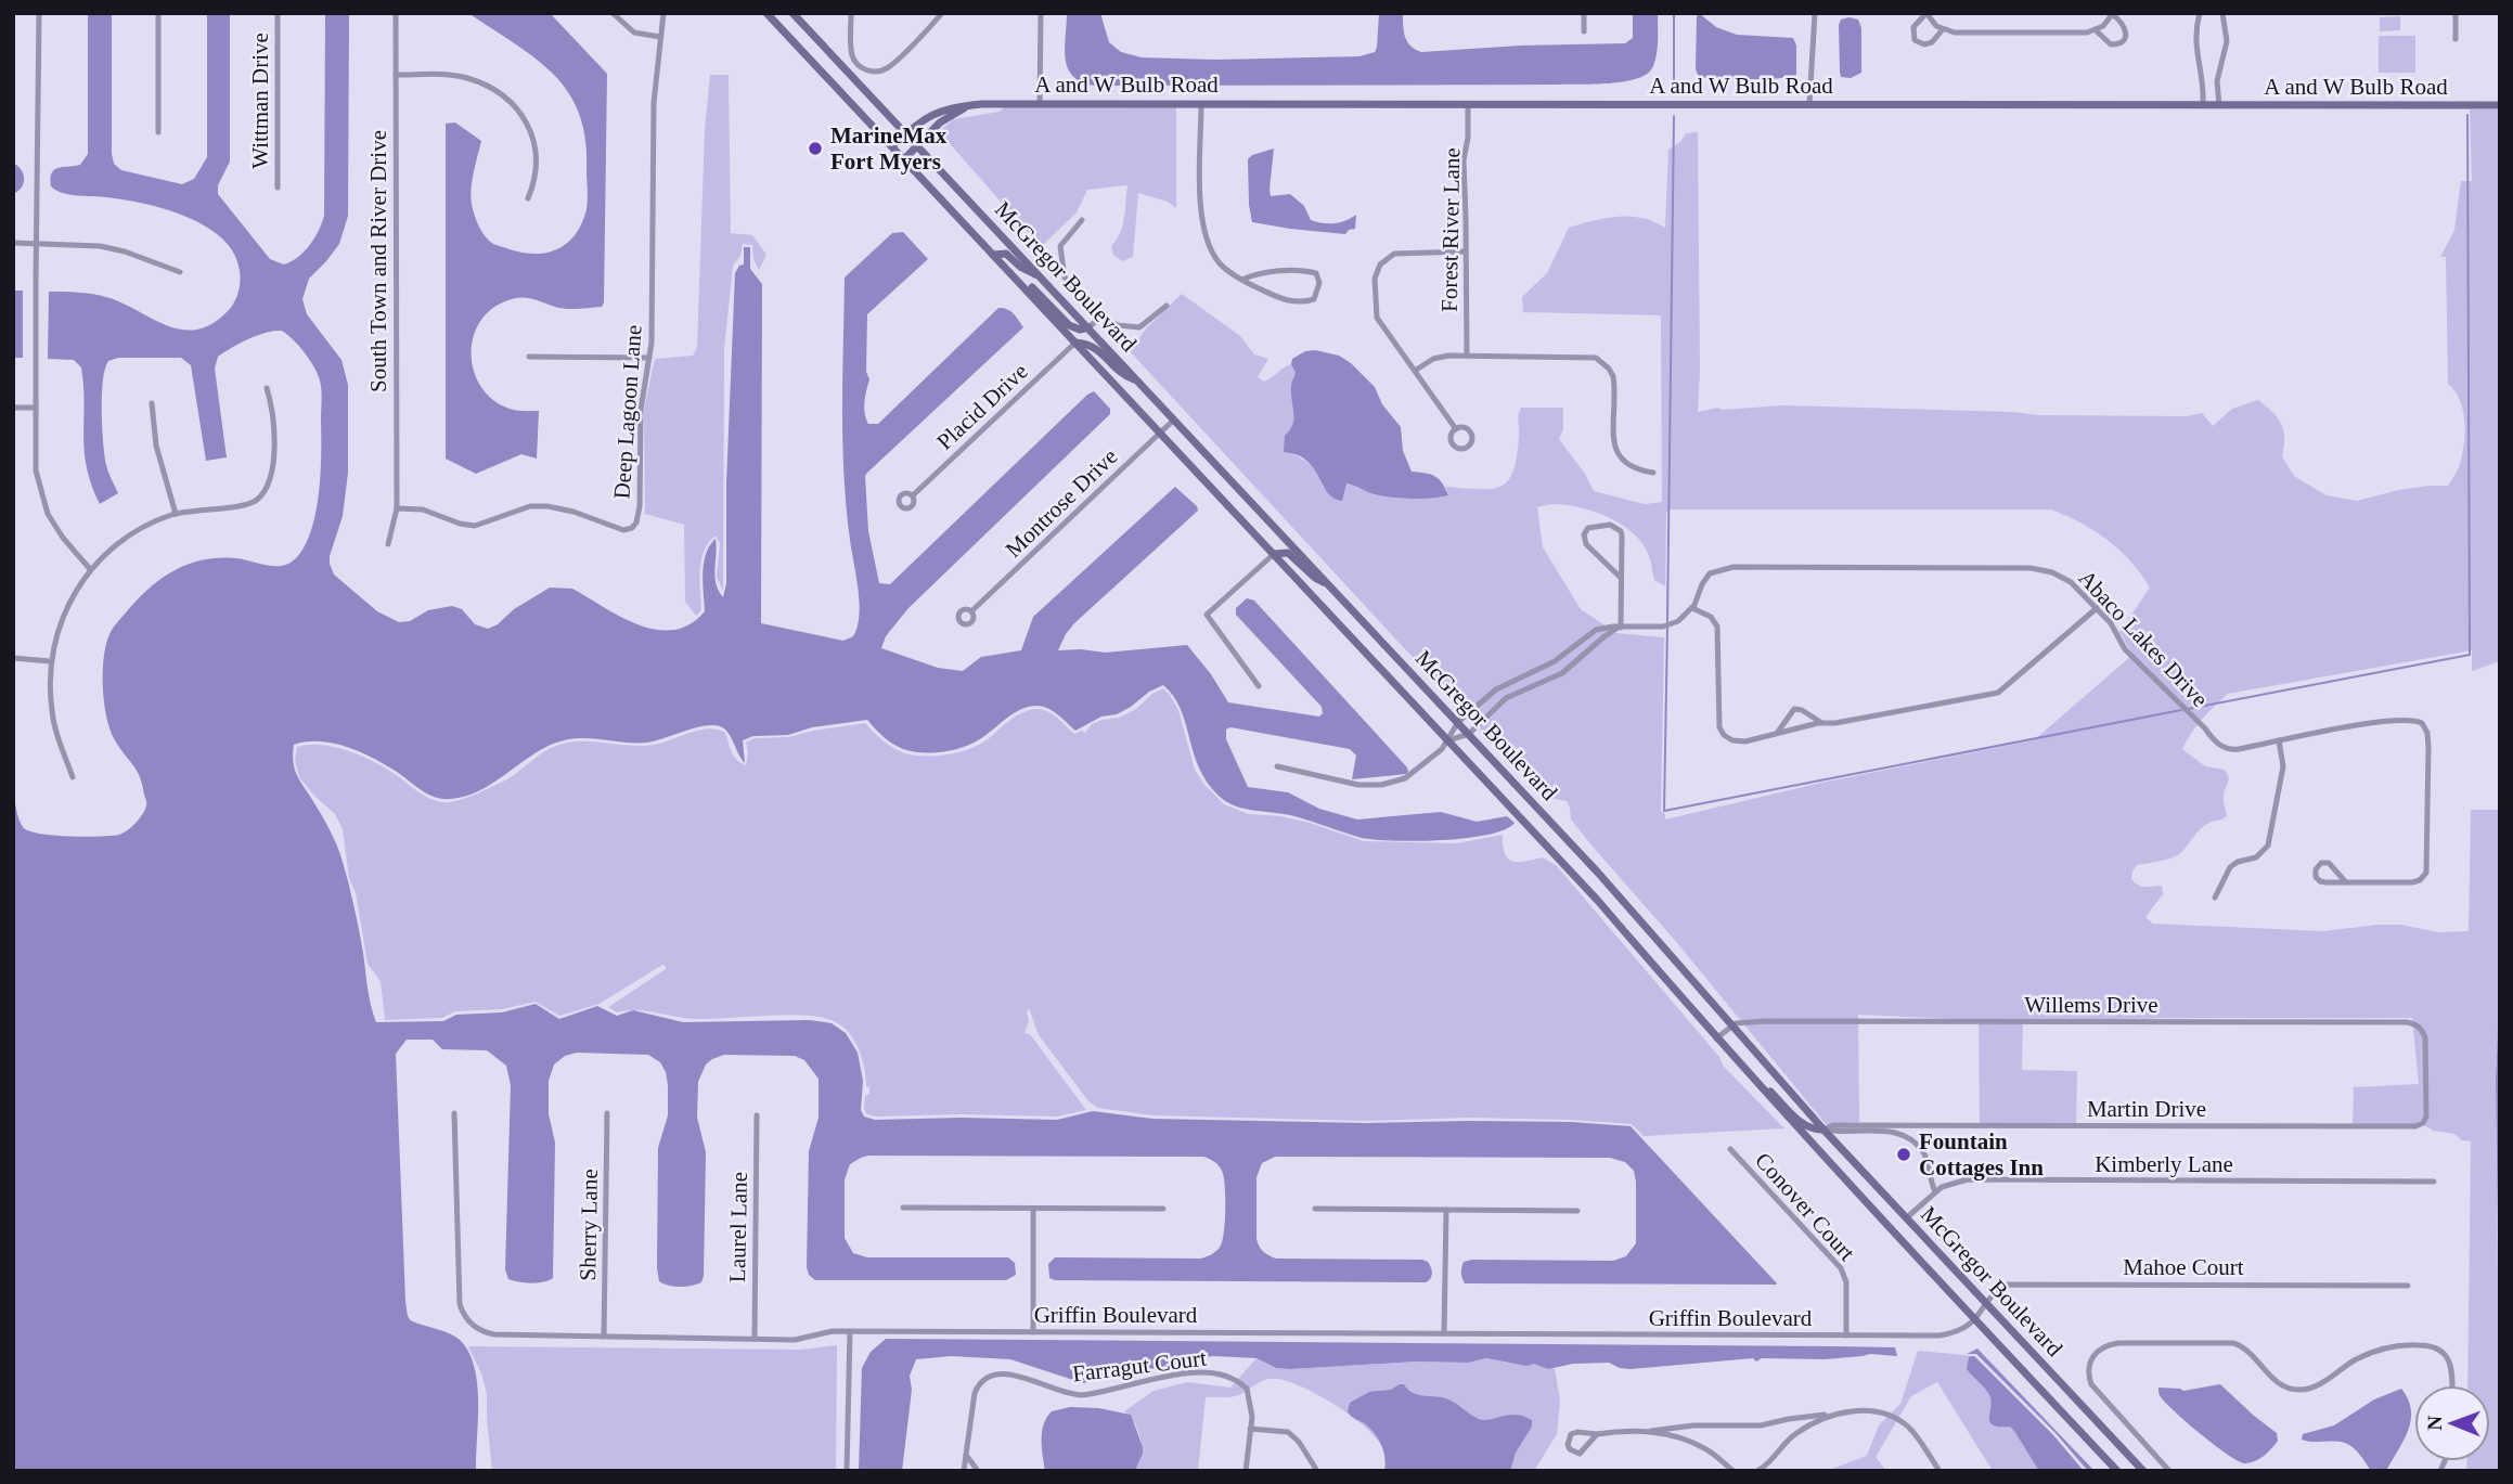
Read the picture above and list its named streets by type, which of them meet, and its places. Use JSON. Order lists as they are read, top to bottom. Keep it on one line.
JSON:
{"streets":{"main road":["A and W Bulb Road","McGregor Boulevard"],"street":["Wittman Drive","Forest River Lane","South Town and River Drive","Placid Drive","Deep Lagoon Lane","Montrose Drive","Abaco Lakes Drive","Willems Drive","Martin Drive","Kimberly Lane","Conover Court","Sherry Lane","Laurel Lane","Mahoe Court","Griffin Boulevard","Farragut Court"]},"crossings":[["A and W Bulb Road","Forest River Lane"],["A and W Bulb Road","McGregor Boulevard"],["South Town and River Drive","Deep Lagoon Lane"],["McGregor Boulevard","Placid Drive"],["McGregor Boulevard","Montrose Drive"],["McGregor Boulevard","Willems Drive"],["McGregor Boulevard","Martin Drive"],["McGregor Boulevard","Kimberly Lane"],["McGregor Boulevard","Mahoe Court"],["McGregor Boulevard","Griffin Boulevard"],["Willems Drive","Martin Drive"],["Conover Court","Griffin Boulevard"],["Sherry Lane","Griffin Boulevard"],["Laurel Lane","Griffin Boulevard"],["Mahoe Court","Griffin Boulevard"]],"places":["MarineMax Fort Myers","Fountain Cottages Inn"],"north":"left"}
